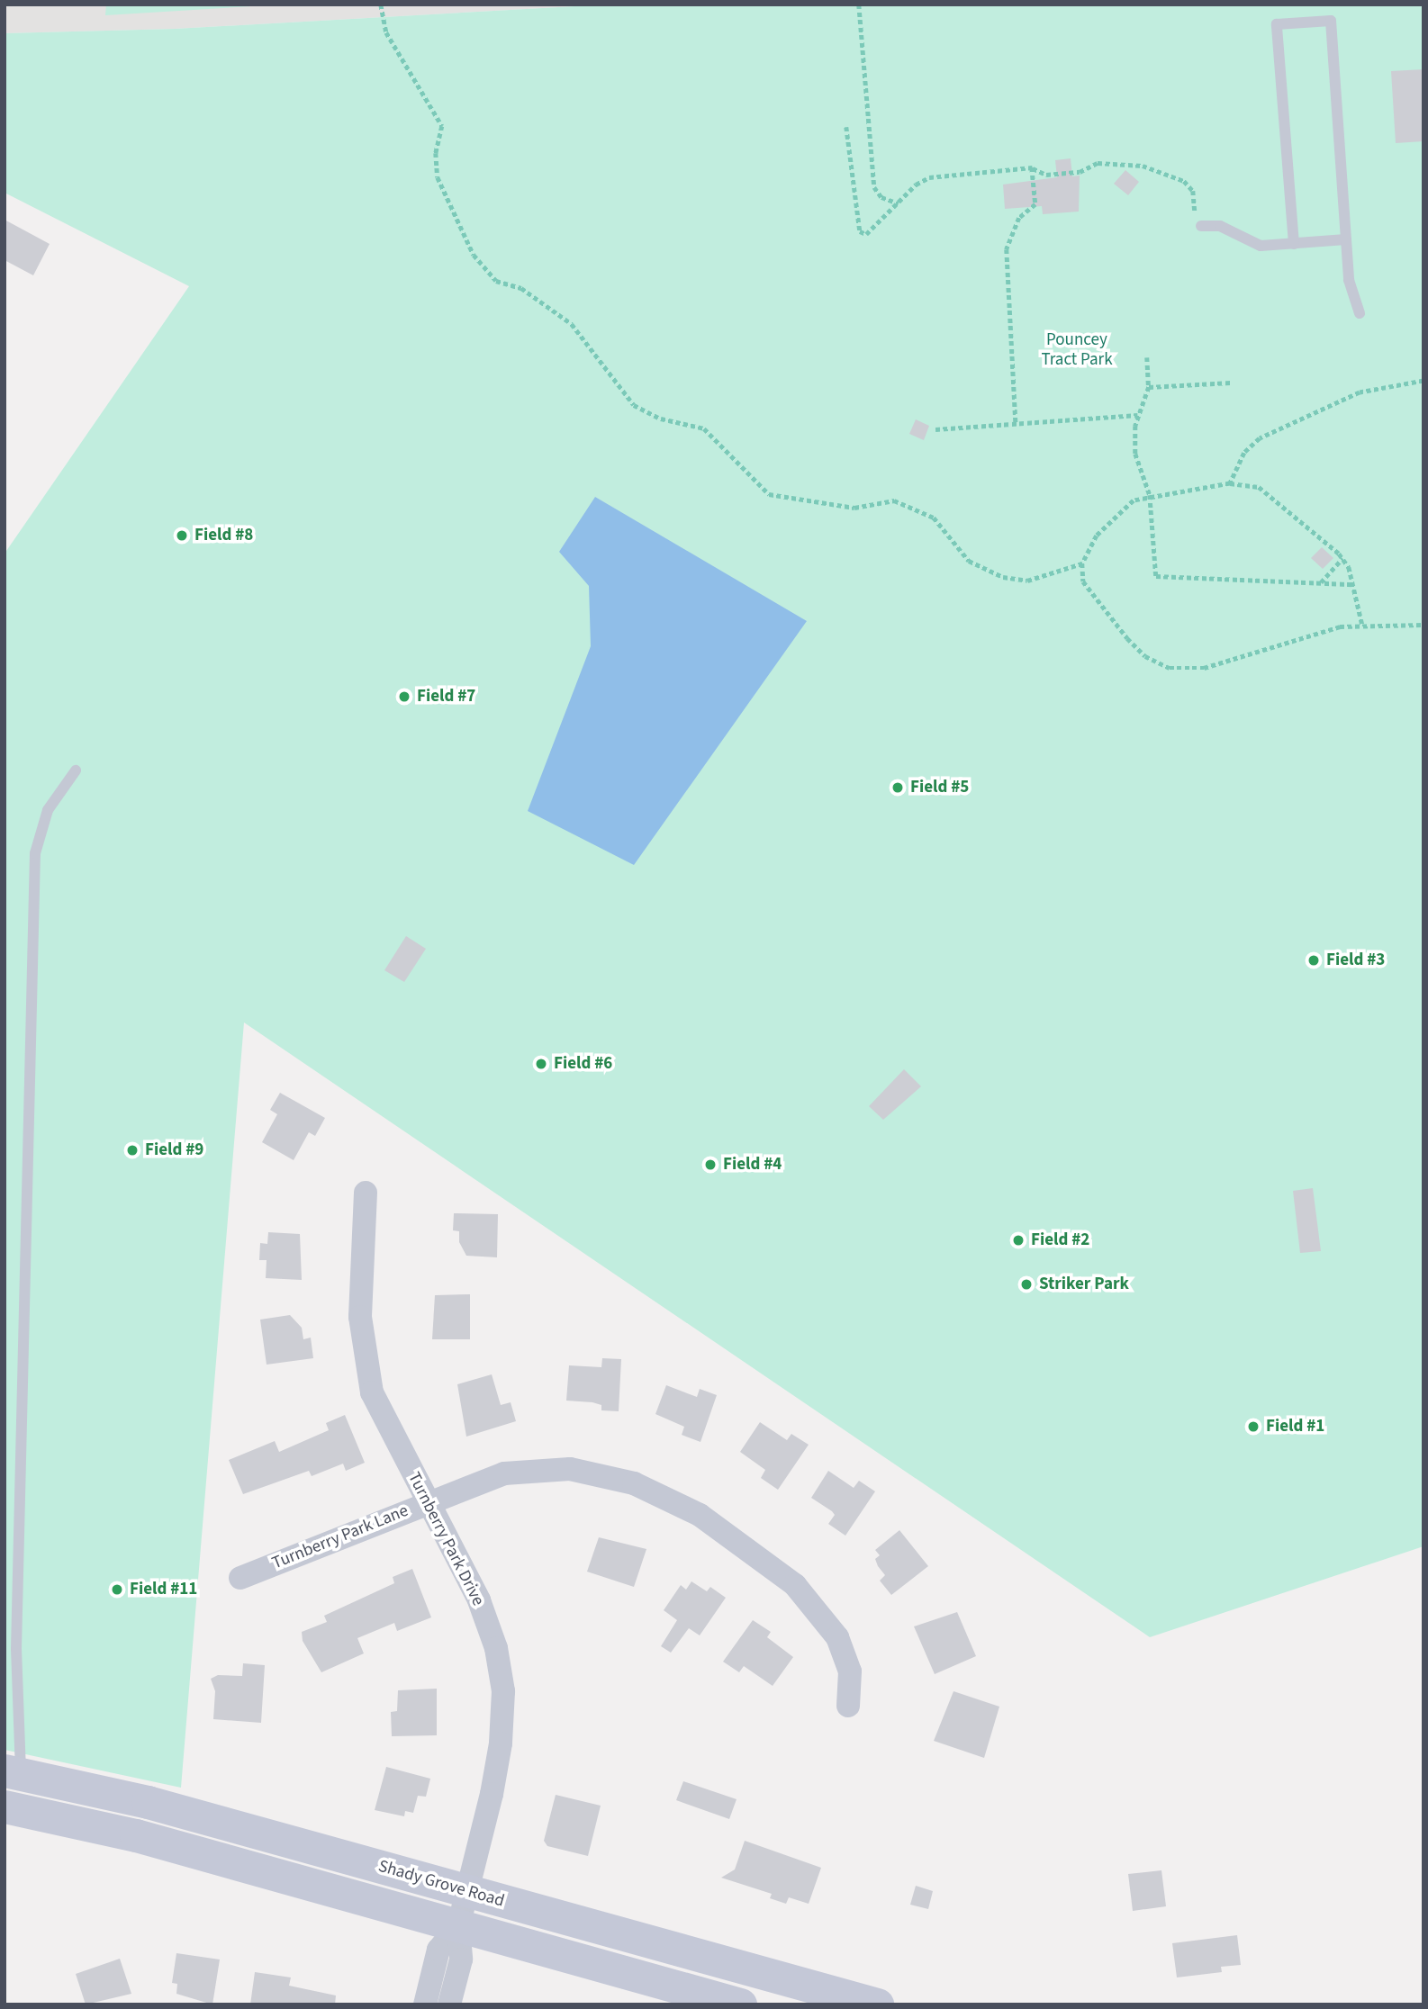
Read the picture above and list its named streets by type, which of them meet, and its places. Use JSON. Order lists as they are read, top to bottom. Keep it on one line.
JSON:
{"streets":{"main road":["Shady Grove Road"],"street":["Turnberry Park Lane","Turnberry Park Drive"]},"crossings":[["Turnberry Park Lane","Turnberry Park Drive"],["Turnberry Park Drive","Shady Grove Road"]],"parks":["Pouncey Tract Park"],"places":["Field #8","Field #7","Field #5","Field #3","Field #6","Field #9","Field #4","Field #2","Striker Park","Field #1","Field #11"]}
